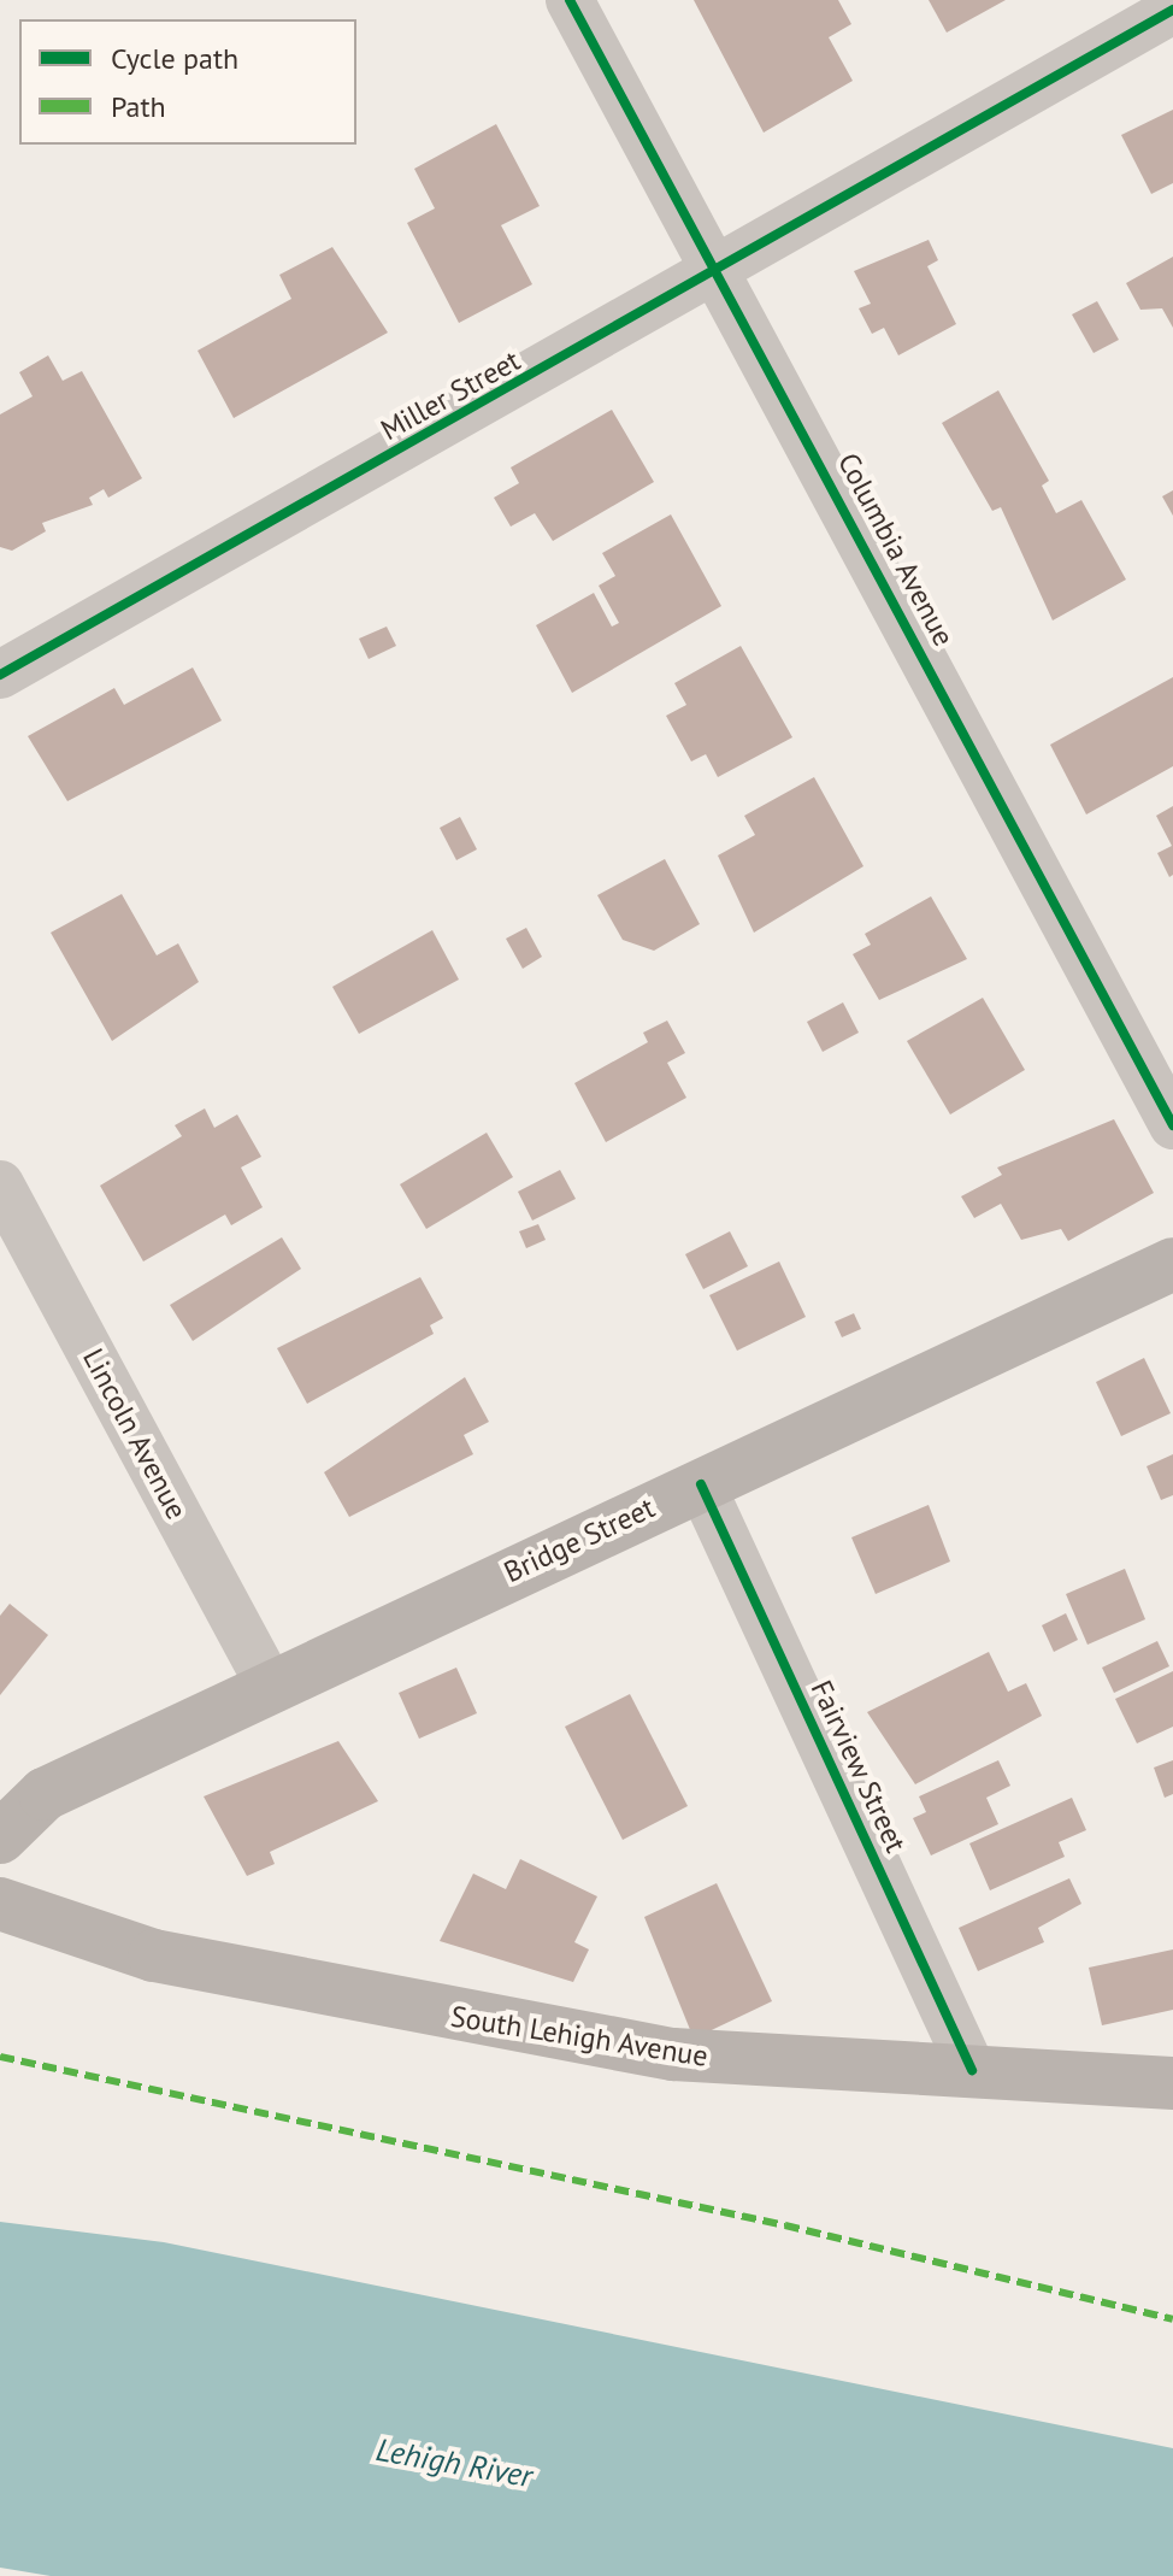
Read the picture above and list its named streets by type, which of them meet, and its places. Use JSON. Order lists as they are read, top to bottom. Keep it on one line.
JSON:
{"streets":{"main road":["Bridge Street","South Lehigh Avenue"],"street":["Miller Street","Columbia Avenue","Lincoln Avenue","Fairview Street"]},"crossings":[["Miller Street","Columbia Avenue"],["Lincoln Avenue","Bridge Street"],["Bridge Street","Fairview Street"],["Fairview Street","South Lehigh Avenue"]],"water":["Lehigh River"],"legend":["Cycle path","Path"]}
